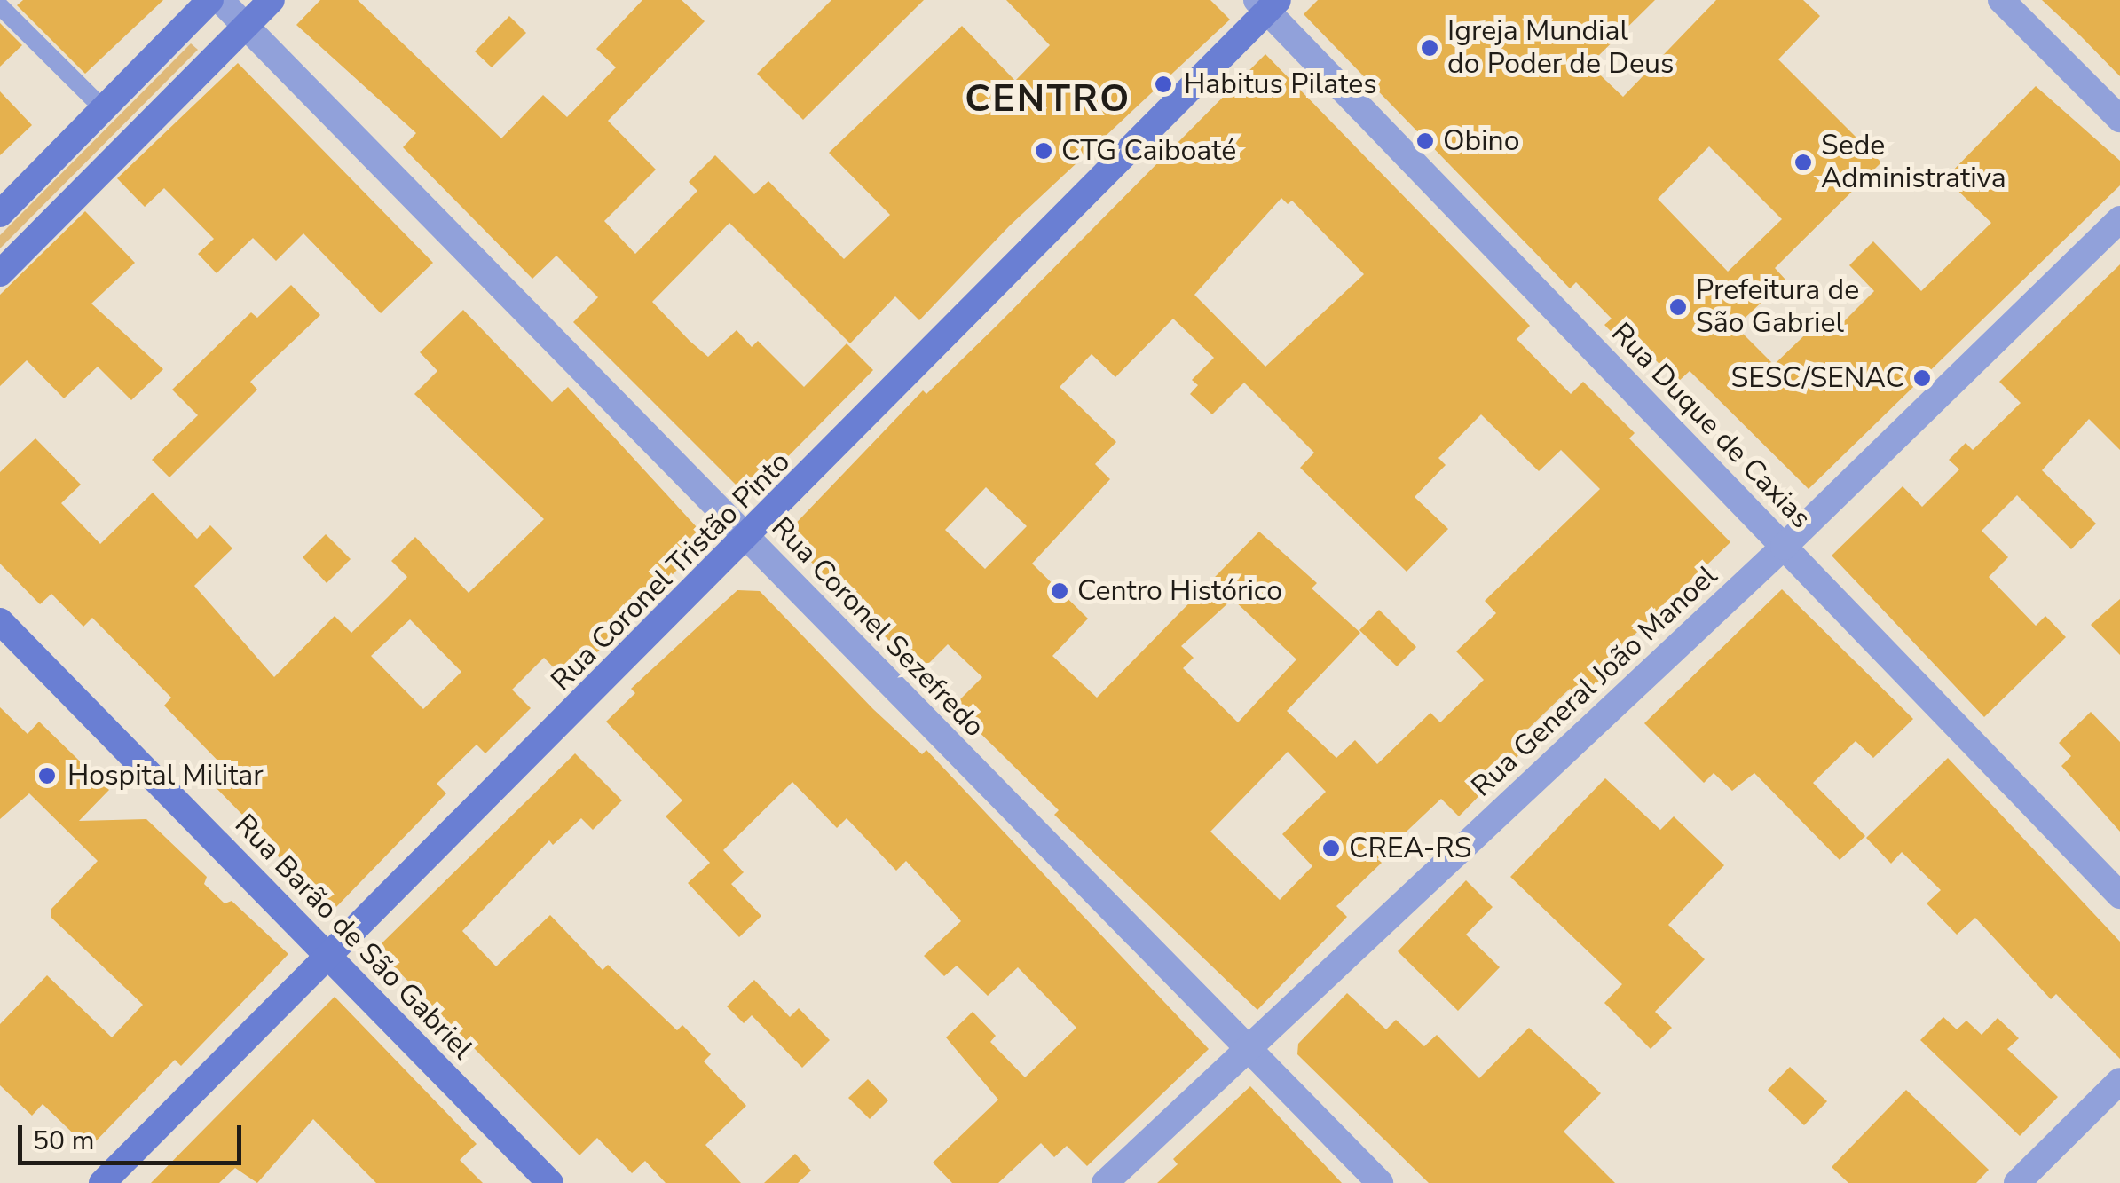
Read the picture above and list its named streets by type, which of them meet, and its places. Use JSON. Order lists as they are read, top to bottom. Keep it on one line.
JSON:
{"streets":{"main road":["Rua Coronel Tristão Pinto","Rua Barão de São Gabriel"],"street":["Rua Duque de Caxias","Rua Coronel Sezefredo","Rua General João Manoel"]},"crossings":[["Rua Duque de Caxias","Rua Coronel Tristão Pinto"],["Rua Duque de Caxias","Rua General João Manoel"],["Rua Coronel Tristão Pinto","Rua Coronel Sezefredo"],["Rua Coronel Tristão Pinto","Rua Barão de São Gabriel"],["Rua Coronel Sezefredo","Rua General João Manoel"]],"districts":["CENTRO"],"places":["Igreja Mundial do Poder de Deus","Habitus Pilates","Obino","CTG Caiboaté","Sede Administrativa","Prefeitura de São Gabriel","SESC/SENAC","Centro Histórico","Hospital Militar","CREA-RS"],"scale_bar":"50 m"}
